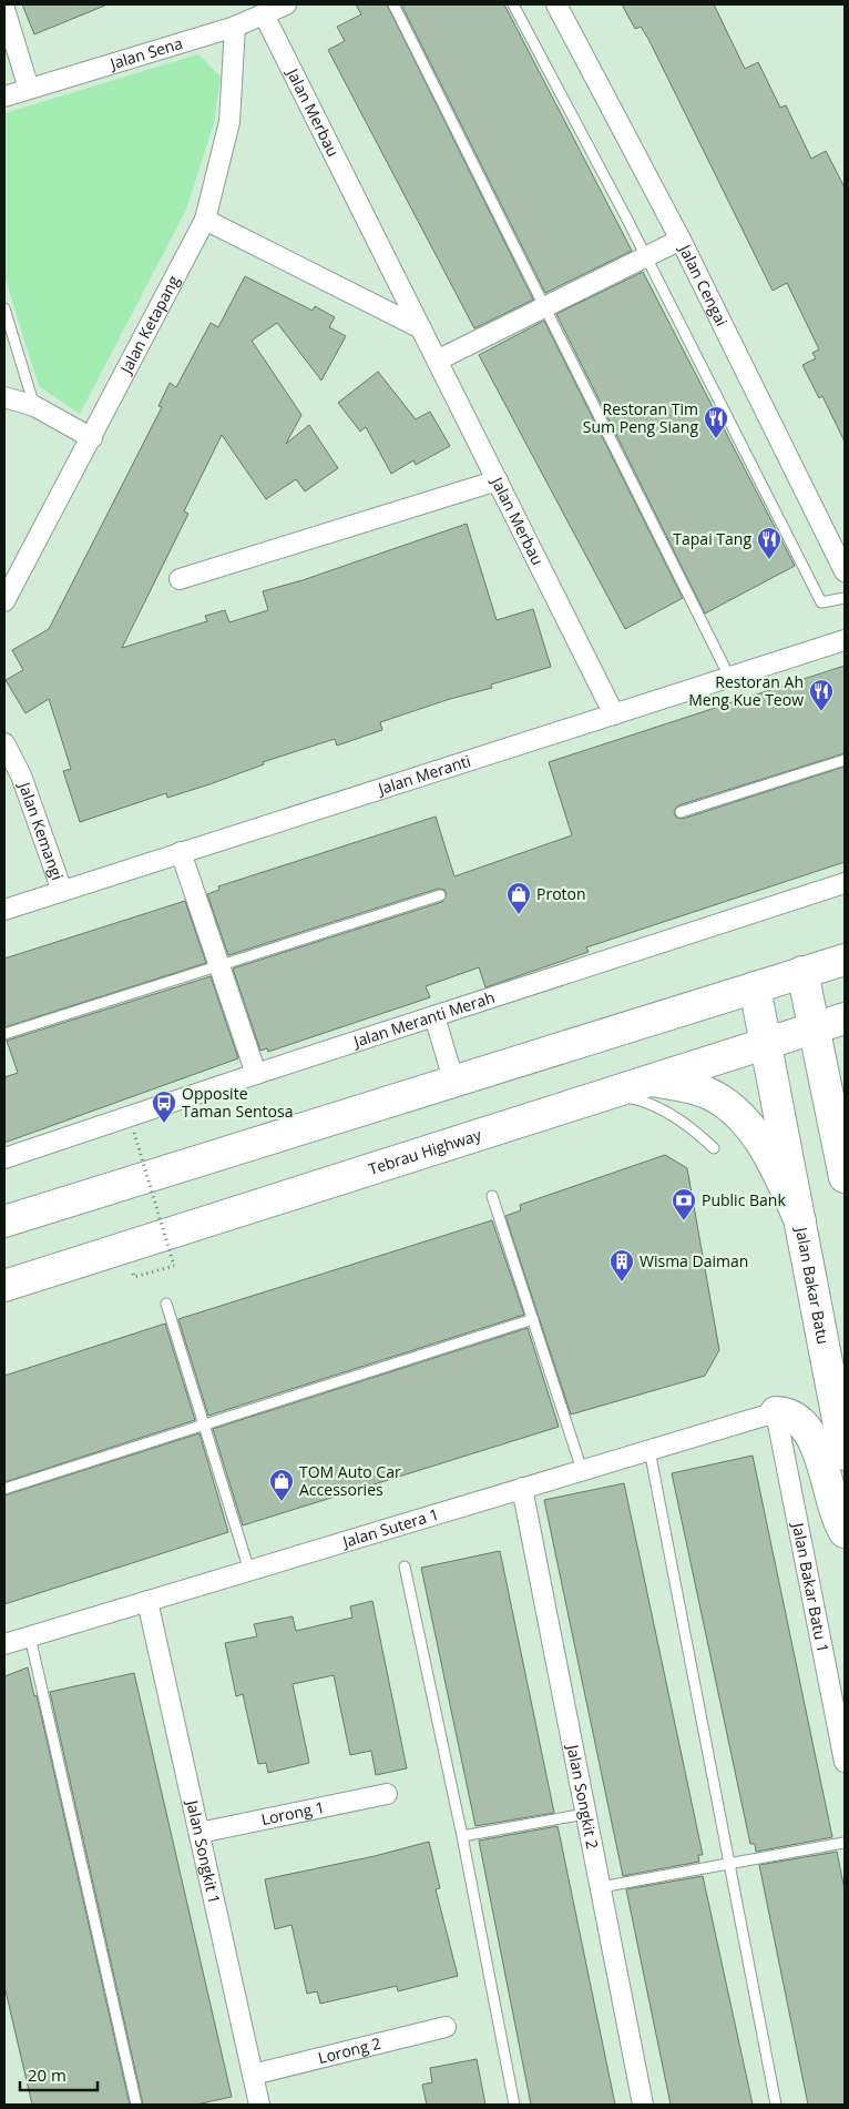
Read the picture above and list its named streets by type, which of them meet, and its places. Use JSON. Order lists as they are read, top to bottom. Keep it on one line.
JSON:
{"streets":{"main road":["Tebrau Highway","Jalan Bakar Batu"],"street":["Jalan Sena","Jalan Merbau","Jalan Cengai","Jalan Ketapang","Jalan Meranti","Jalan Kemangi","Jalan Meranti Merah","Jalan Sutera 1","Jalan Bakar Batu 1","Jalan Songkit 2","Lorong 1","Jalan Songkit 1","Lorong 2"]},"crossings":[["Jalan Sena","Jalan Merbau"],["Jalan Sena","Jalan Ketapang"],["Jalan Merbau","Jalan Meranti"],["Jalan Meranti","Jalan Kemangi"],["Tebrau Highway","Jalan Bakar Batu"],["Jalan Sutera 1","Jalan Bakar Batu 1"],["Jalan Sutera 1","Jalan Songkit 2"],["Jalan Sutera 1","Jalan Songkit 1"],["Lorong 1","Jalan Songkit 1"],["Jalan Songkit 1","Lorong 2"]],"places":{"restaurant":["Restoran Tim Sum Peng Siang","Tapai Tang","Restoran Ah Meng Kue Teow"],"shop":["Proton","TOM Auto Car Accessories"],"bus stop":["Opposite Taman Sentosa"],"bank":["Public Bank"],"building":["Wisma Daiman"]},"scale_bar":"20 m"}
